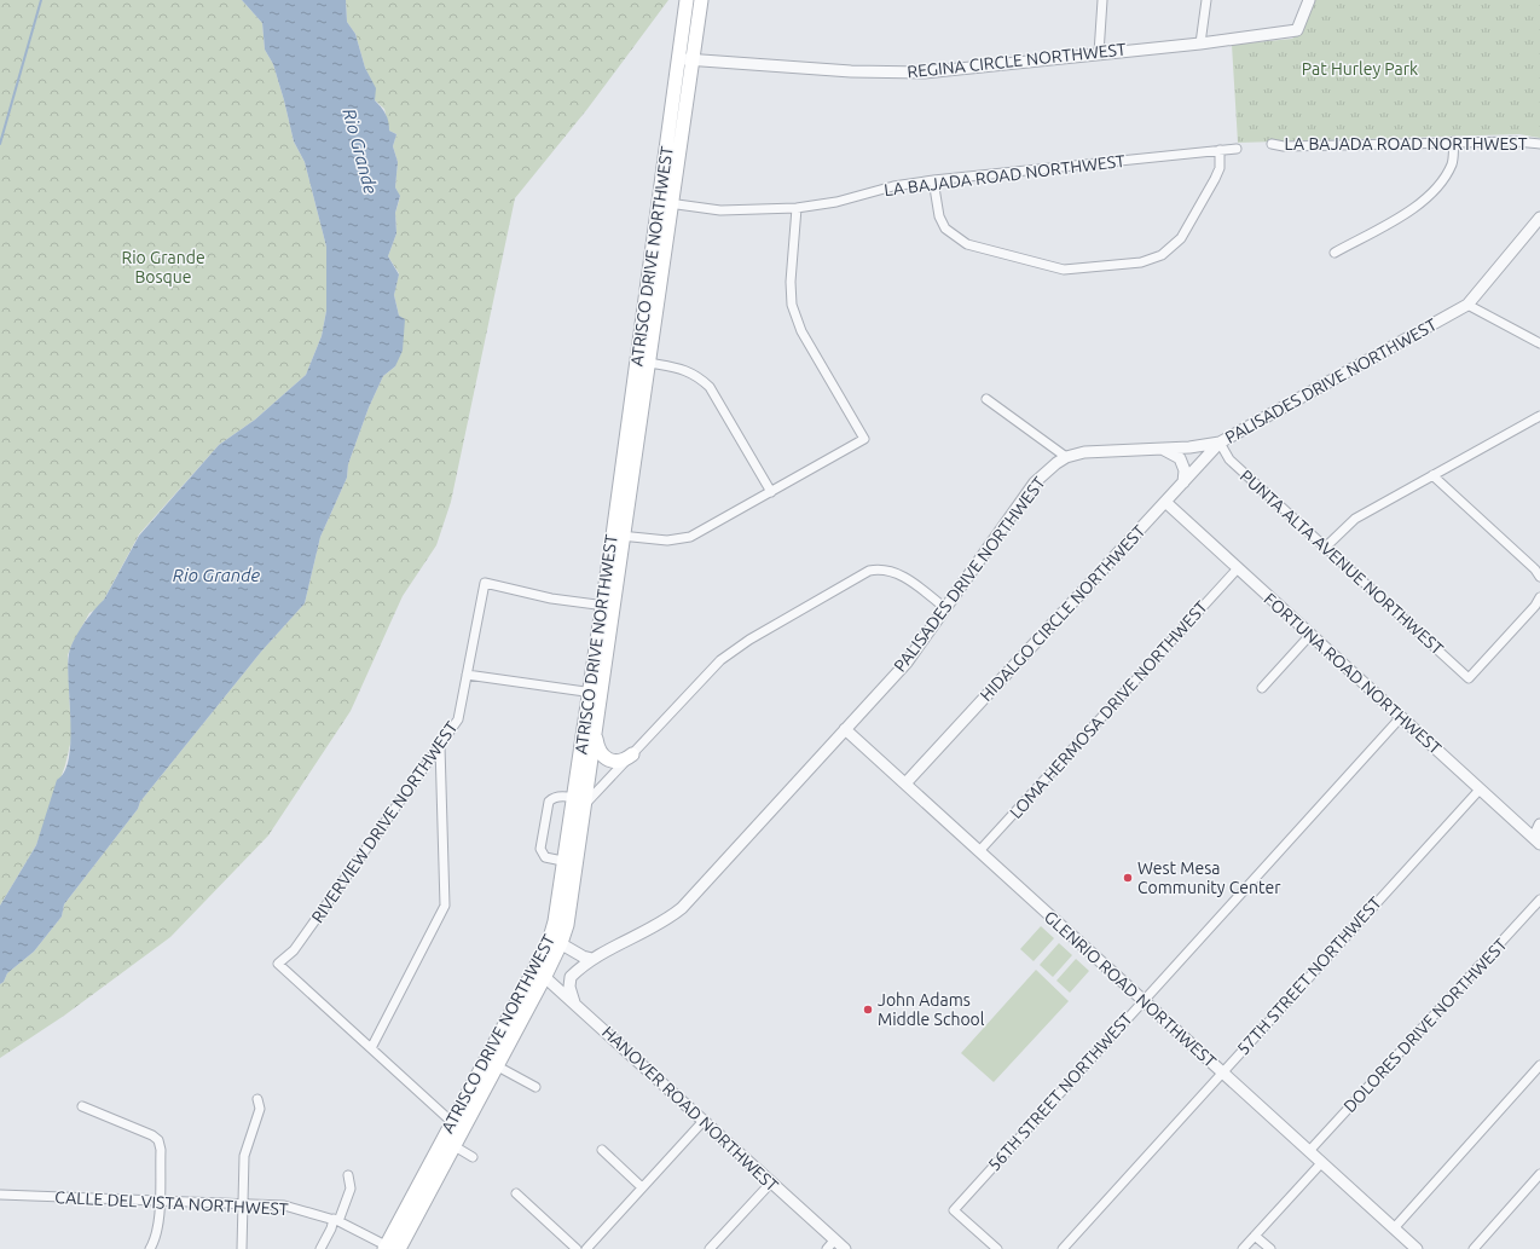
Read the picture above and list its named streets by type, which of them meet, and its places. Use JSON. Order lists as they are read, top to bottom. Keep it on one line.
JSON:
{"streets":{"main road":["ATRISCO DRIVE NORTHWEST"],"street":["REGINA CIRCLE NORTHWEST","LA BAJADA ROAD NORTHWEST","PALISADES DRIVE NORTHWEST","PUNTA ALTA AVENUE NORTHWEST","HIDALGO CIRCLE NORTHWEST","FORTUNA ROAD NORTHWEST","LOMA HERMOSA DRIVE NORTHWEST","RIVERVIEW DRIVE NORTHWEST","57TH STREET NORTHWEST","GLENRIO ROAD NORTHWEST","DOLORES DRIVE NORTHWEST","56TH STREET NORTHWEST","HANOVER ROAD NORTHWEST","CALLE DEL VISTA NORTHWEST"]},"crossings":[["REGINA CIRCLE NORTHWEST","ATRISCO DRIVE NORTHWEST"],["LA BAJADA ROAD NORTHWEST","ATRISCO DRIVE NORTHWEST"],["ATRISCO DRIVE NORTHWEST","RIVERVIEW DRIVE NORTHWEST"],["ATRISCO DRIVE NORTHWEST","HANOVER ROAD NORTHWEST"],["ATRISCO DRIVE NORTHWEST","CALLE DEL VISTA NORTHWEST"],["PALISADES DRIVE NORTHWEST","PUNTA ALTA AVENUE NORTHWEST"],["PALISADES DRIVE NORTHWEST","HIDALGO CIRCLE NORTHWEST"],["PALISADES DRIVE NORTHWEST","GLENRIO ROAD NORTHWEST"],["PALISADES DRIVE NORTHWEST","HANOVER ROAD NORTHWEST"],["PUNTA ALTA AVENUE NORTHWEST","HIDALGO CIRCLE NORTHWEST"],["HIDALGO CIRCLE NORTHWEST","FORTUNA ROAD NORTHWEST"],["HIDALGO CIRCLE NORTHWEST","GLENRIO ROAD NORTHWEST"],["FORTUNA ROAD NORTHWEST","LOMA HERMOSA DRIVE NORTHWEST"],["FORTUNA ROAD NORTHWEST","57TH STREET NORTHWEST"],["FORTUNA ROAD NORTHWEST","56TH STREET NORTHWEST"],["LOMA HERMOSA DRIVE NORTHWEST","GLENRIO ROAD NORTHWEST"],["57TH STREET NORTHWEST","GLENRIO ROAD NORTHWEST"],["GLENRIO ROAD NORTHWEST","DOLORES DRIVE NORTHWEST"],["GLENRIO ROAD NORTHWEST","56TH STREET NORTHWEST"]],"water":["Rio Grande"],"parks":["Pat Hurley Park","Rio Grande Bosque"],"places":["West Mesa Community Center","John Adams Middle School"]}
